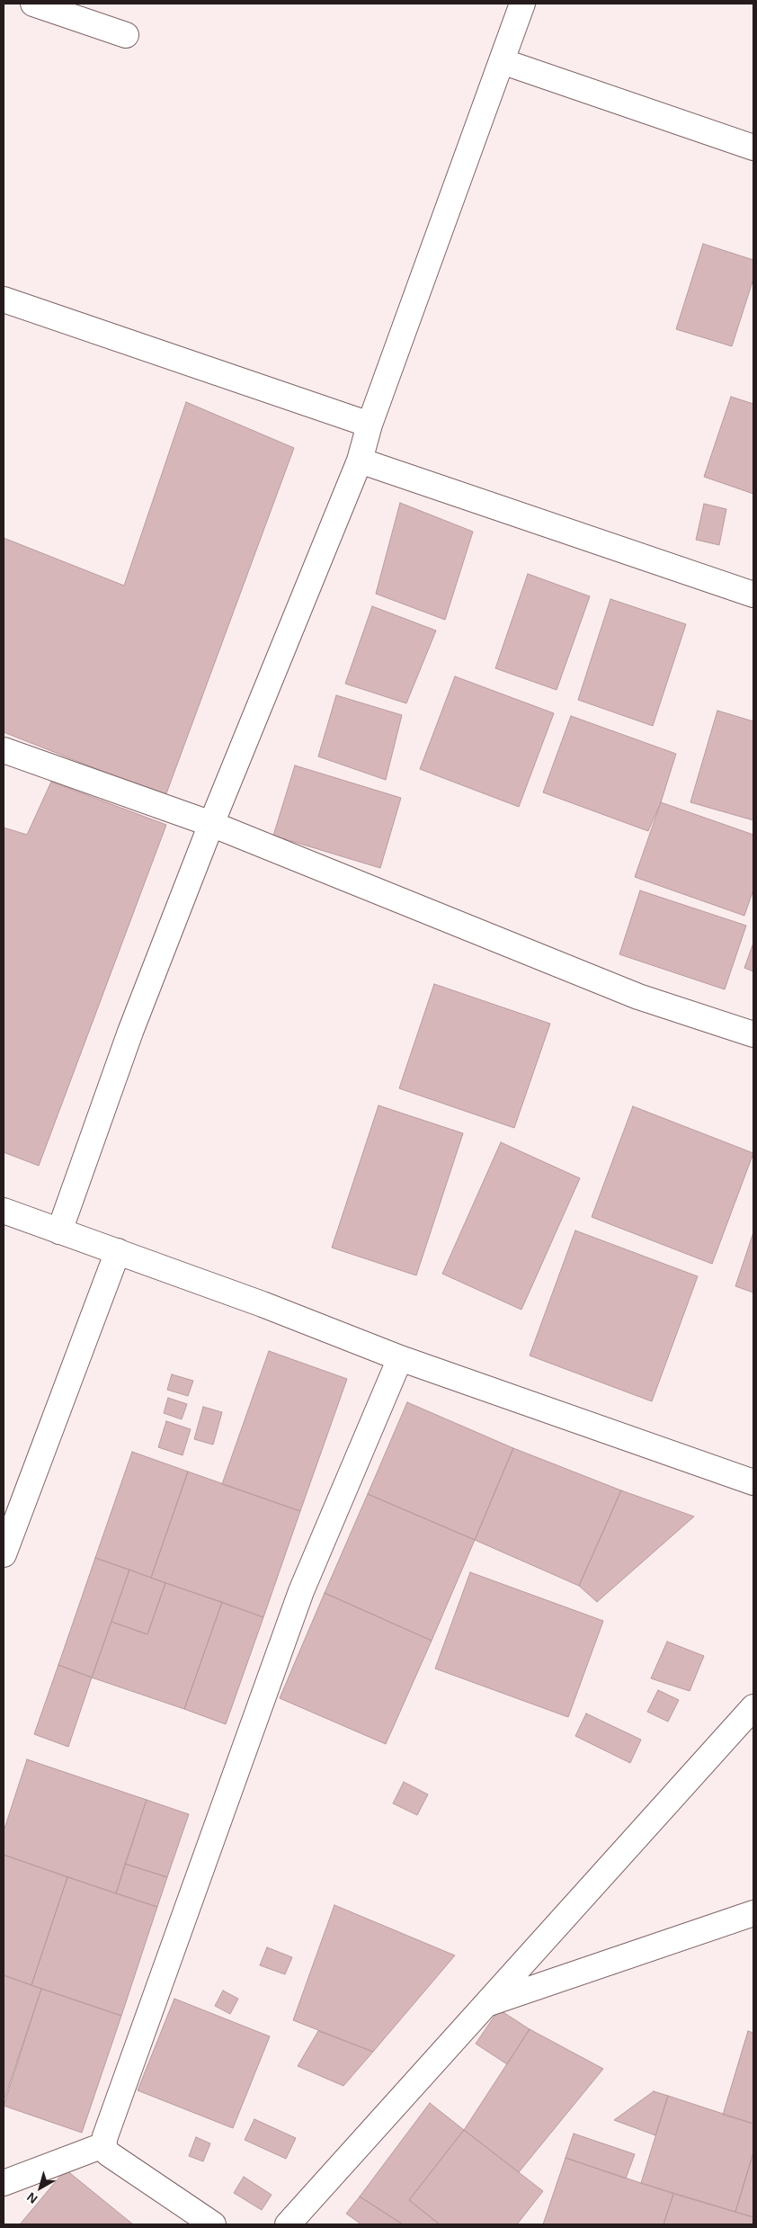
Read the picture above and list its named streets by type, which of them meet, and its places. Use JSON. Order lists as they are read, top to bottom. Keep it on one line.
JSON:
{"north":"bottom left"}
